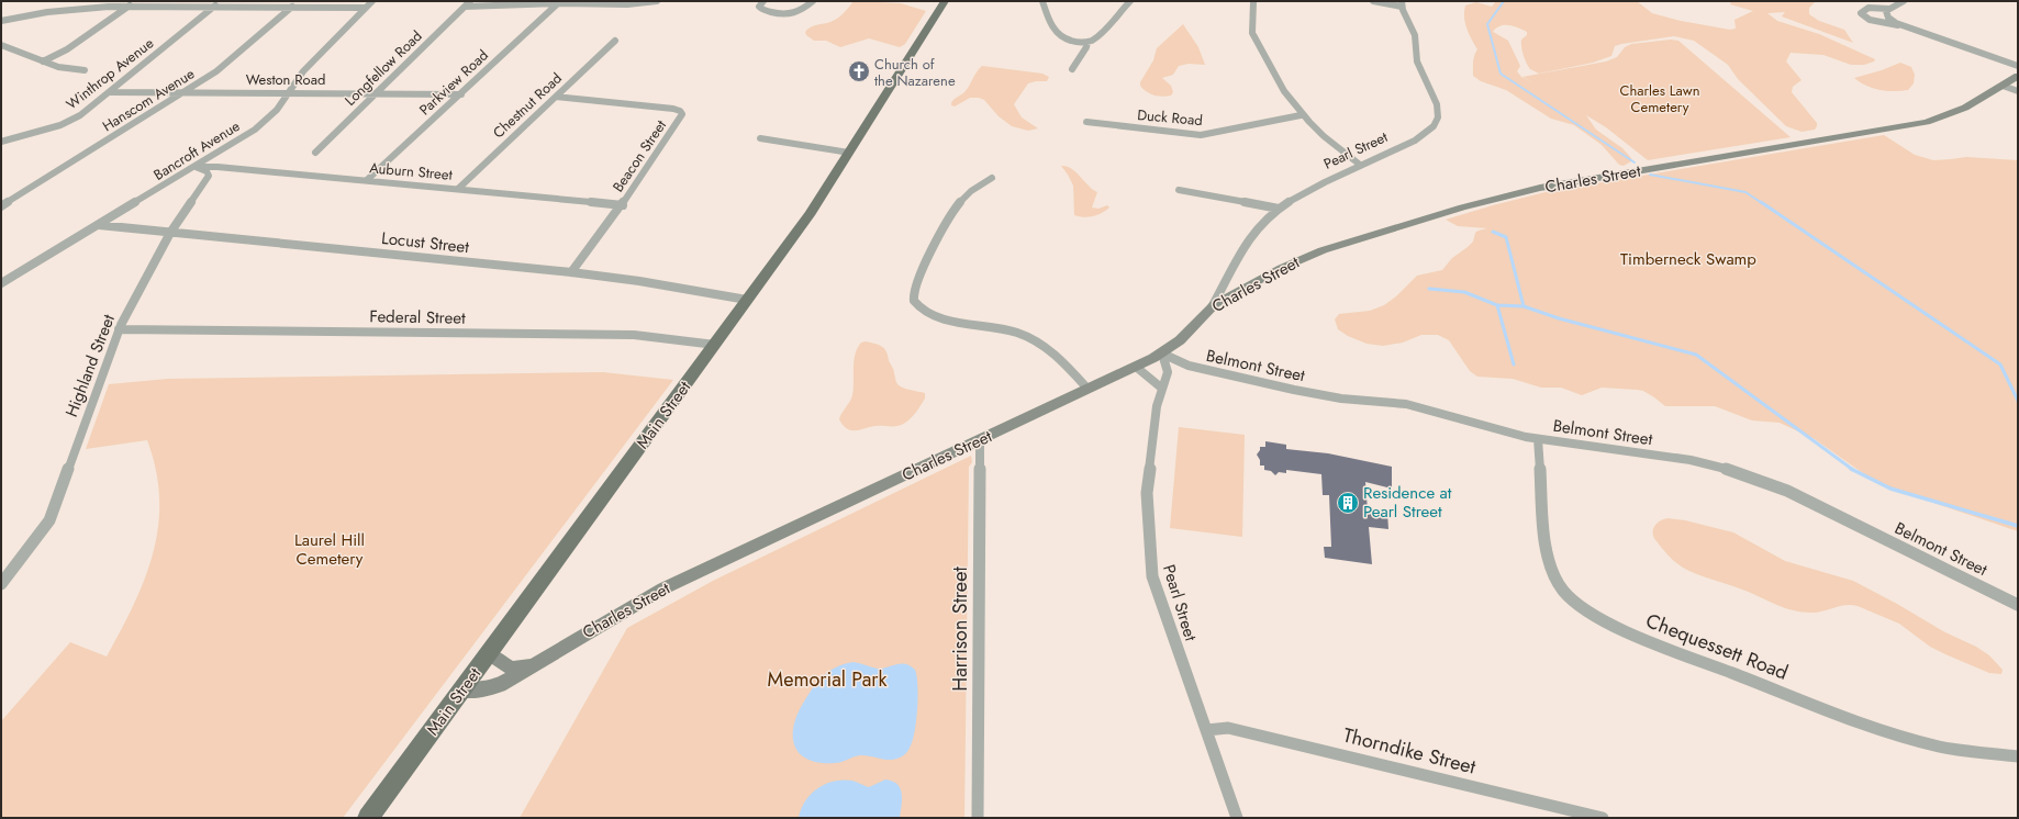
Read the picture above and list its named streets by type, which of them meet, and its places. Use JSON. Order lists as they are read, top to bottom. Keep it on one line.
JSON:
{"streets":{"main road":["Main Street"],"street":["Longfellow Road","Winthrop Avenue","Weston Road","Parkview Road","Hanscom Avenue","Chestnut Road","Duck Road","Bancroft Avenue","Pearl Street","Beacon Street","Auburn Street","Charles Street","Locust Street","Federal Street","Highland Street","Belmont Street","Harrison Street","Chequessett Road","Thorndike Street"]},"crossings":[["Longfellow Road","Weston Road"],["Winthrop Avenue","Weston Road"],["Weston Road","Parkview Road"],["Weston Road","Hanscom Avenue"],["Weston Road","Bancroft Avenue"],["Parkview Road","Auburn Street"],["Chestnut Road","Beacon Street"],["Chestnut Road","Auburn Street"],["Bancroft Avenue","Auburn Street"],["Bancroft Avenue","Locust Street"],["Bancroft Avenue","Highland Street"],["Pearl Street","Charles Street"],["Pearl Street","Belmont Street"],["Pearl Street","Thorndike Street"],["Beacon Street","Auburn Street"],["Beacon Street","Locust Street"],["Auburn Street","Highland Street"],["Charles Street","Belmont Street"],["Charles Street","Main Street"],["Charles Street","Harrison Street"],["Locust Street","Highland Street"],["Locust Street","Main Street"],["Federal Street","Highland Street"],["Federal Street","Main Street"],["Belmont Street","Chequessett Road"]],"parks":["Charles Lawn Cemetery","Timberneck Swamp","Laurel Hill Cemetery","Memorial Park"],"places":{"church":["Church of the Nazarene"],"building":["Residence at Pearl Street"]}}
